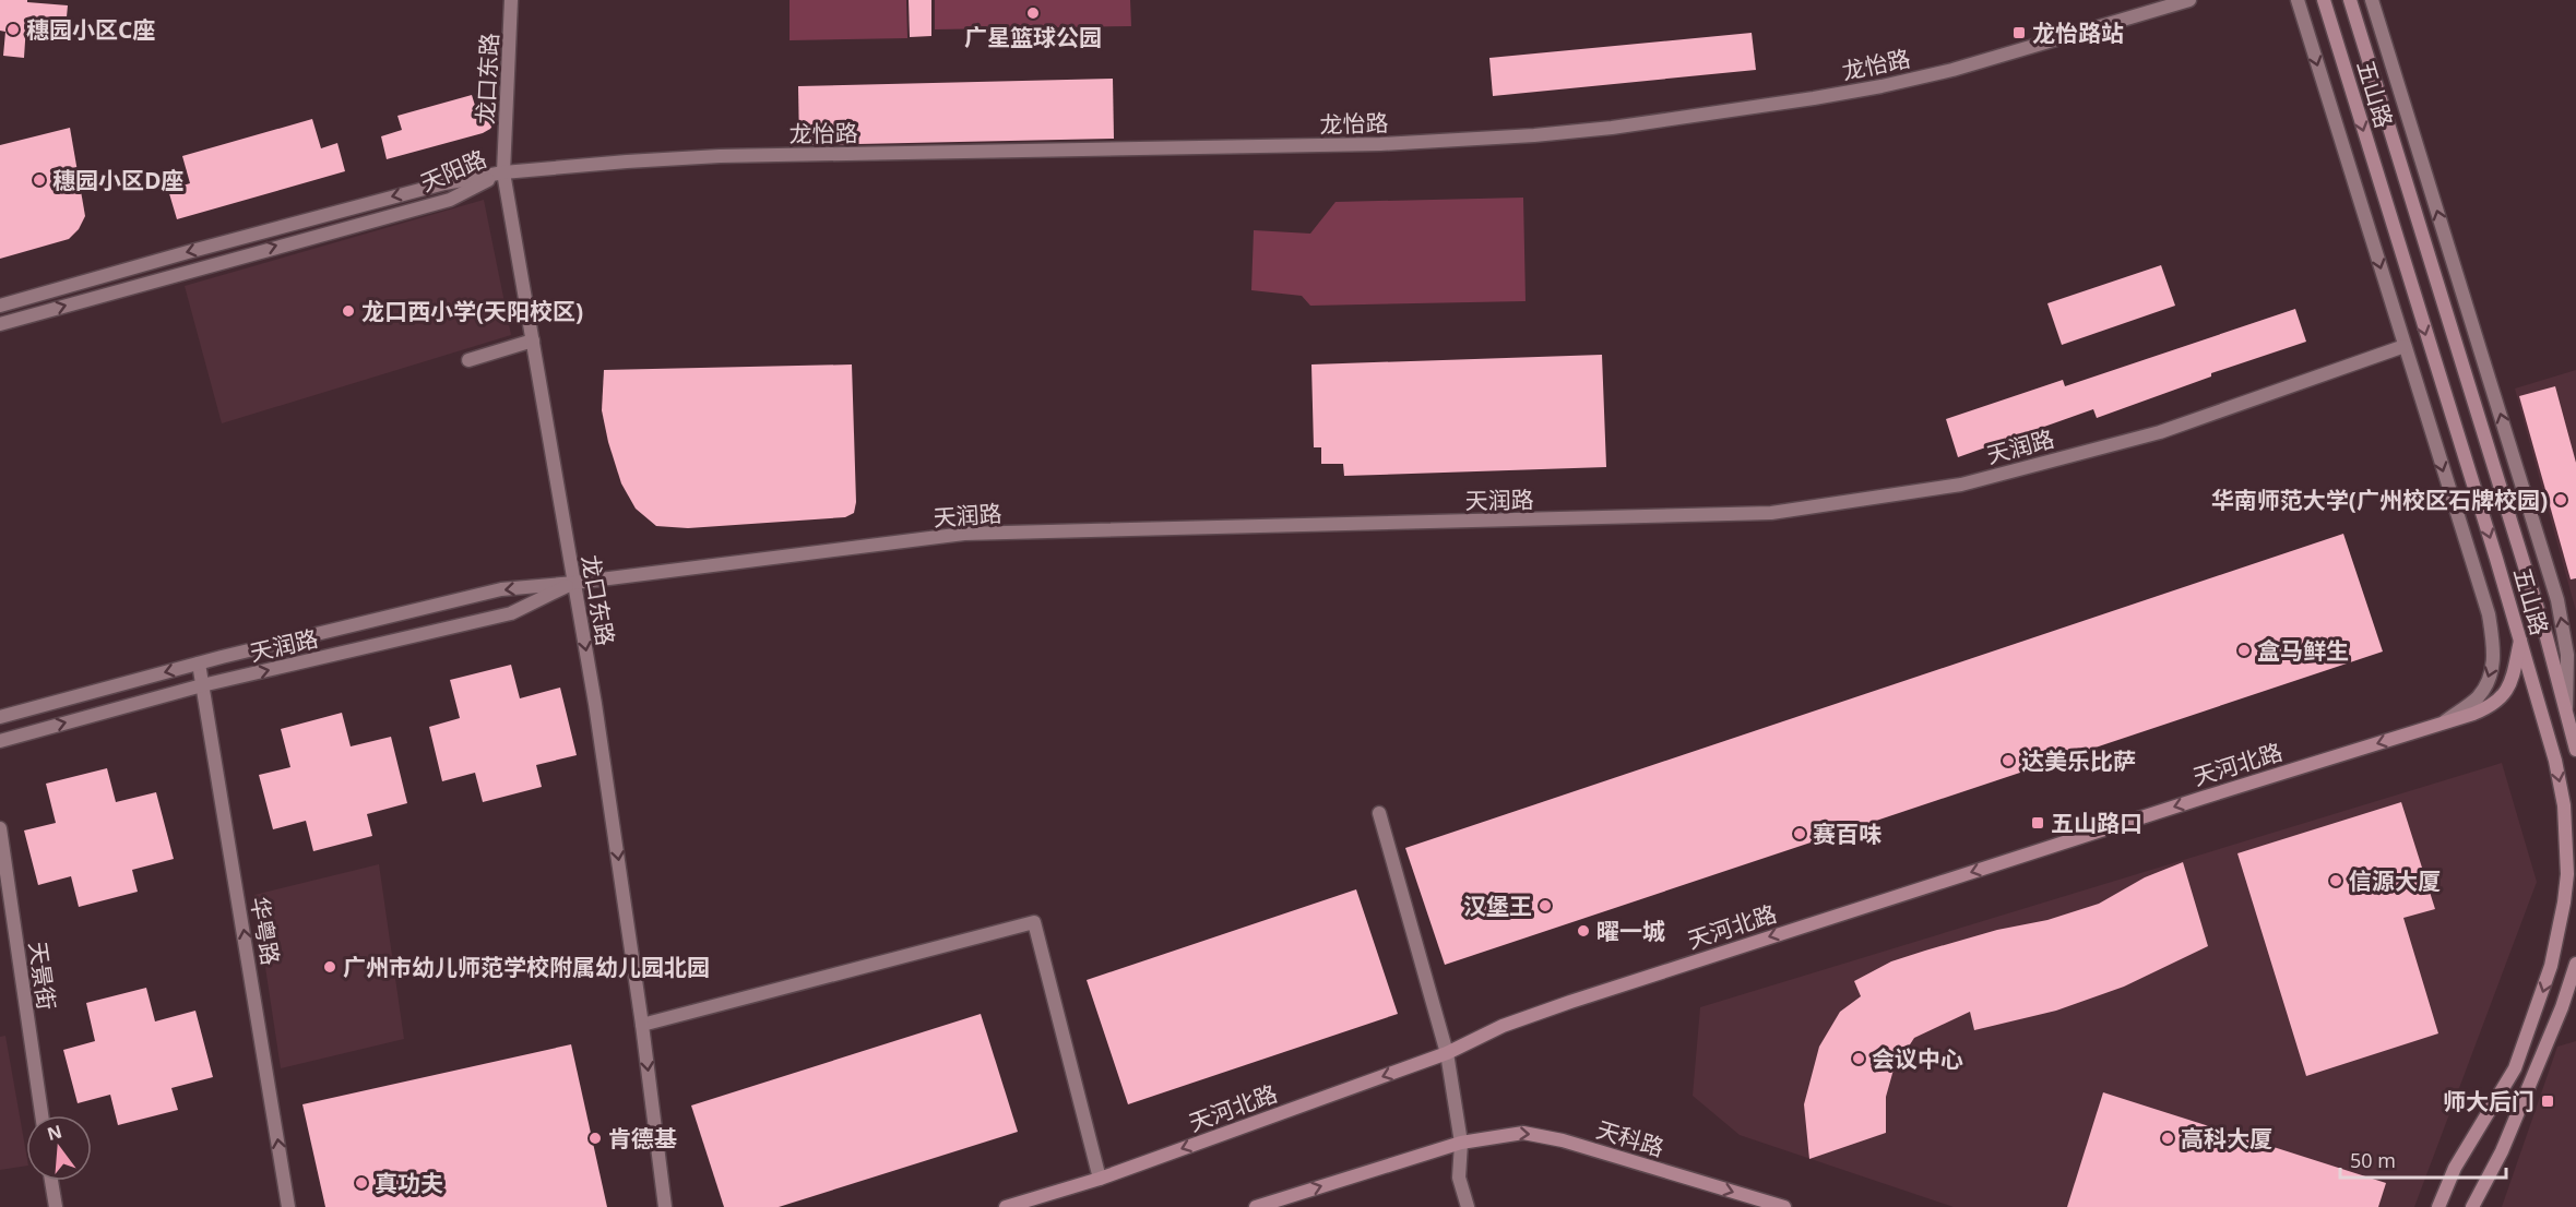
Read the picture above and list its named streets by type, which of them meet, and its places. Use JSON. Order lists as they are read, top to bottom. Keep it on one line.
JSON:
{"streets":{"main road":["五山路","天河北路","天科路"],"street":["龙怡路","龙口东路","天阳路","天润路","华粤路","天景街"]},"crossings":[["龙怡路","龙口东路"],["龙怡路","天阳路"],["龙口东路","天阳路"],["龙口东路","天润路"],["五山路","天河北路"],["天润路","华粤路"]],"one_way":["龙口东路","天河北路","华粤路","天科路"],"places":{"other":["广星篮球公园","穗园小区C座","穗园小区D座","龙口西小学(天阳校区)","华南师范大学(广州校区石牌校园)","盒马鲜生","达美乐比萨","赛百味","信源大厦","汉堡王","曜一城","广州市幼儿师范学校附属幼儿园北园","会议中心","肯德基","高科大厦","真功夫"],"transit":["龙怡路站","五山路口","师大后门"]},"scale_bar":"50 m","north":"top"}
